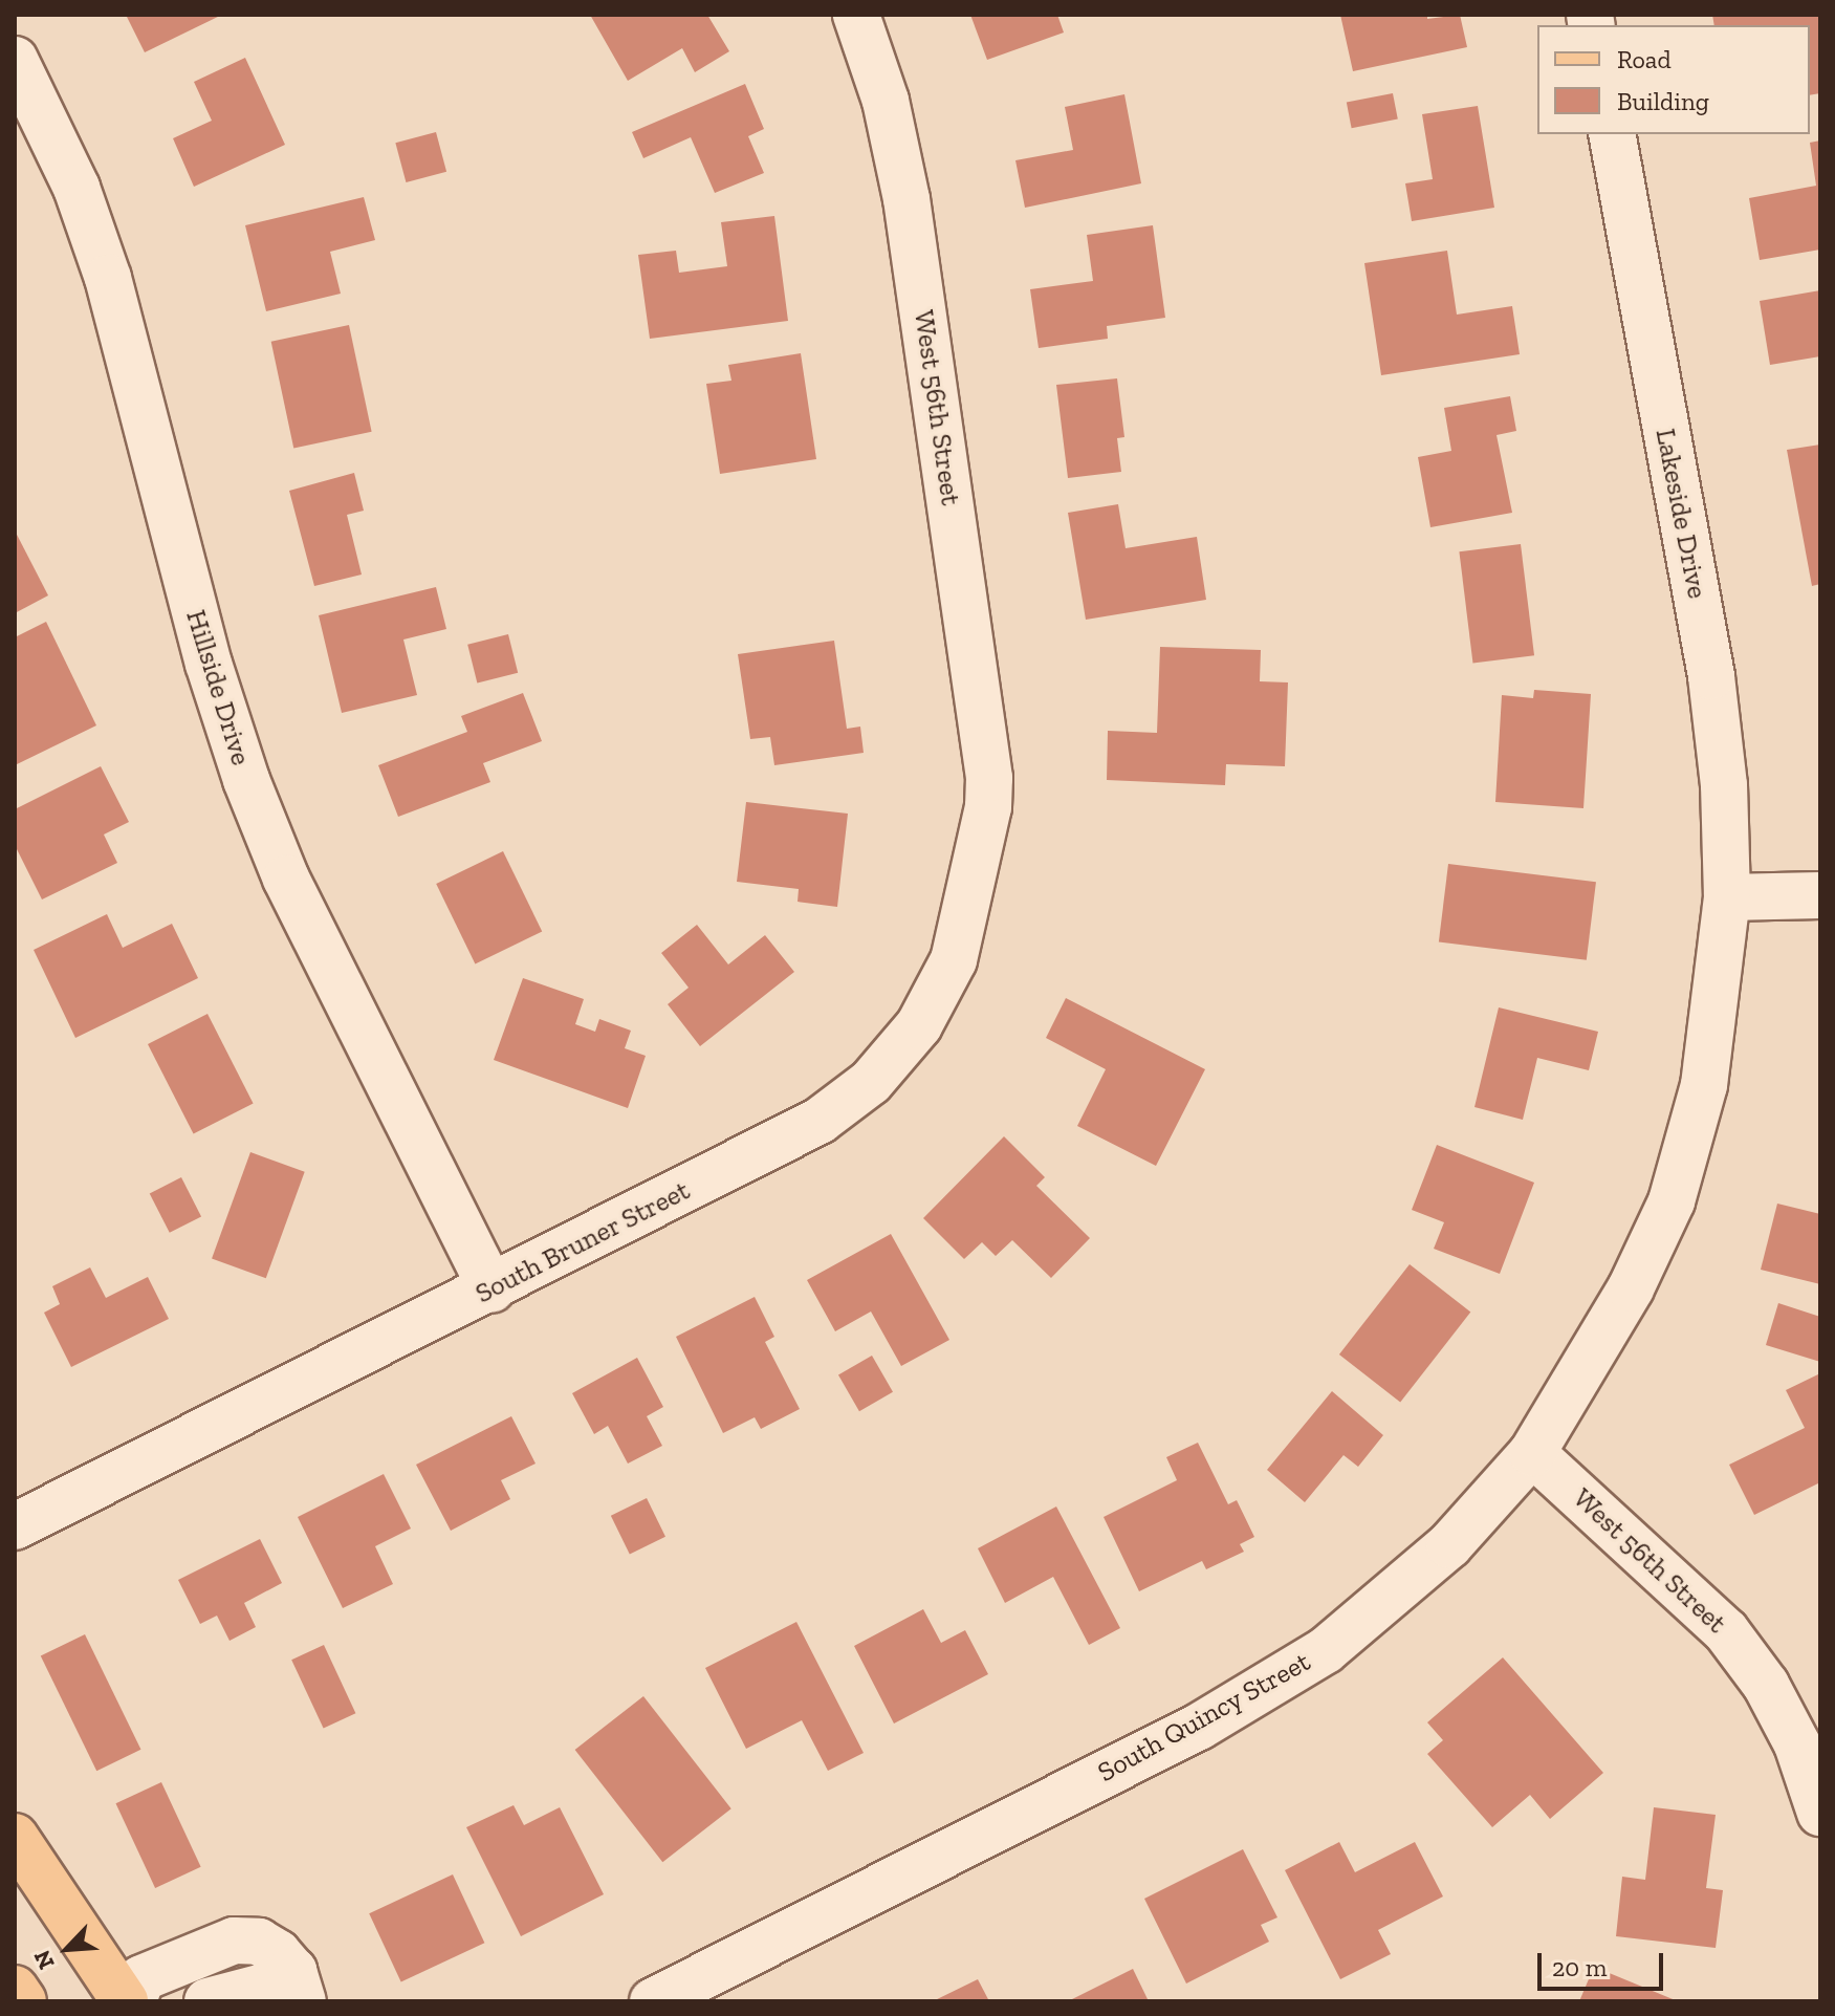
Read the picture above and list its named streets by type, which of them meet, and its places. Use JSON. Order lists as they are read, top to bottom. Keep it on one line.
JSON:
{"streets":{"street":["West 56th Street","Lakeside Drive","Hillside Drive","South Bruner Street","South Quincy Street"]},"crossings":[["West 56th Street","South Bruner Street"],["West 56th Street","South Quincy Street"],["Lakeside Drive","South Quincy Street"],["Hillside Drive","South Bruner Street"]],"legend":["Road","Building"],"scale_bar":"20 m","north":"bottom left"}
